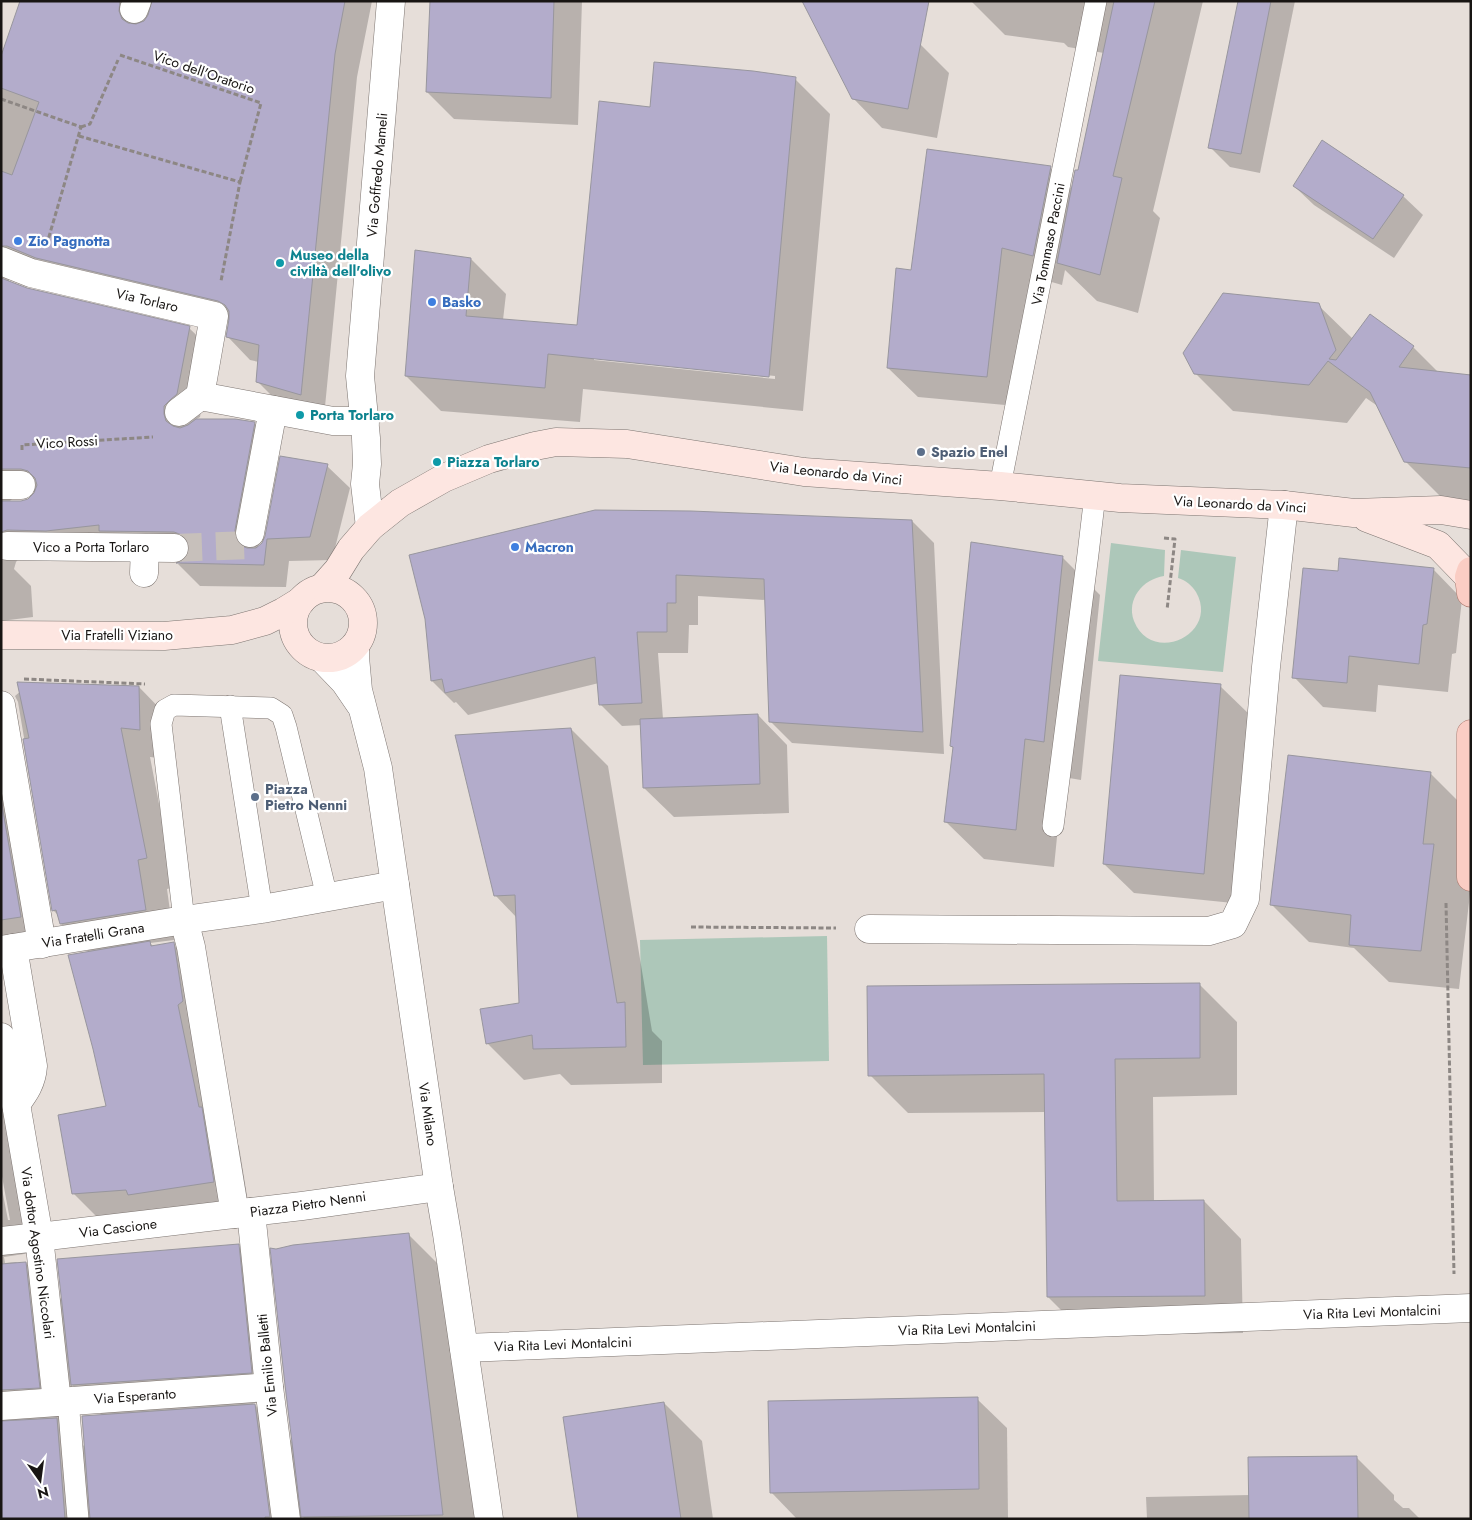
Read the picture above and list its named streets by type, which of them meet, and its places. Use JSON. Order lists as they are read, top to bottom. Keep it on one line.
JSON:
{"streets":{"main road":["Via Leonardo da Vinci","Via Fratelli Viziano"],"street":["Via Goffredo Mameli","Via Torlaro","Vico a Porta Torlaro","Via Fratelli Grana","Via Milano","Piazza Pietro Nenni","Via Cascione","Via dottor Agostino Niccolari","Via Rita Levi Montalcini","Via Emilio Balletti","Via Esperanto"],"lane":["Via Tommaso Paccini"],"path":["Vico dell'Oratorio","Vico Rossi"]},"crossings":[["Via Tommaso Paccini","Via Leonardo da Vinci"],["Via Leonardo da Vinci","Via Fratelli Viziano"],["Via Leonardo da Vinci","Via Milano"],["Via Fratelli Viziano","Via Milano"],["Via Fratelli Grana","Piazza Pietro Nenni"],["Via Milano","Piazza Pietro Nenni"],["Via Milano","Via Rita Levi Montalcini"],["Piazza Pietro Nenni","Via Cascione"],["Piazza Pietro Nenni","Via Emilio Balletti"],["Via Cascione","Via dottor Agostino Niccolari"],["Via Cascione","Via Emilio Balletti"],["Via dottor Agostino Niccolari","Via Esperanto"],["Via Emilio Balletti","Via Esperanto"]],"places":["Zio Pagnotta","Museo della civiltà dell'olivo","Basko","Porta Torlaro","Spazio Enel","Piazza Torlaro","Macron","Piazza Pietro Nenni"],"north":"bottom"}
